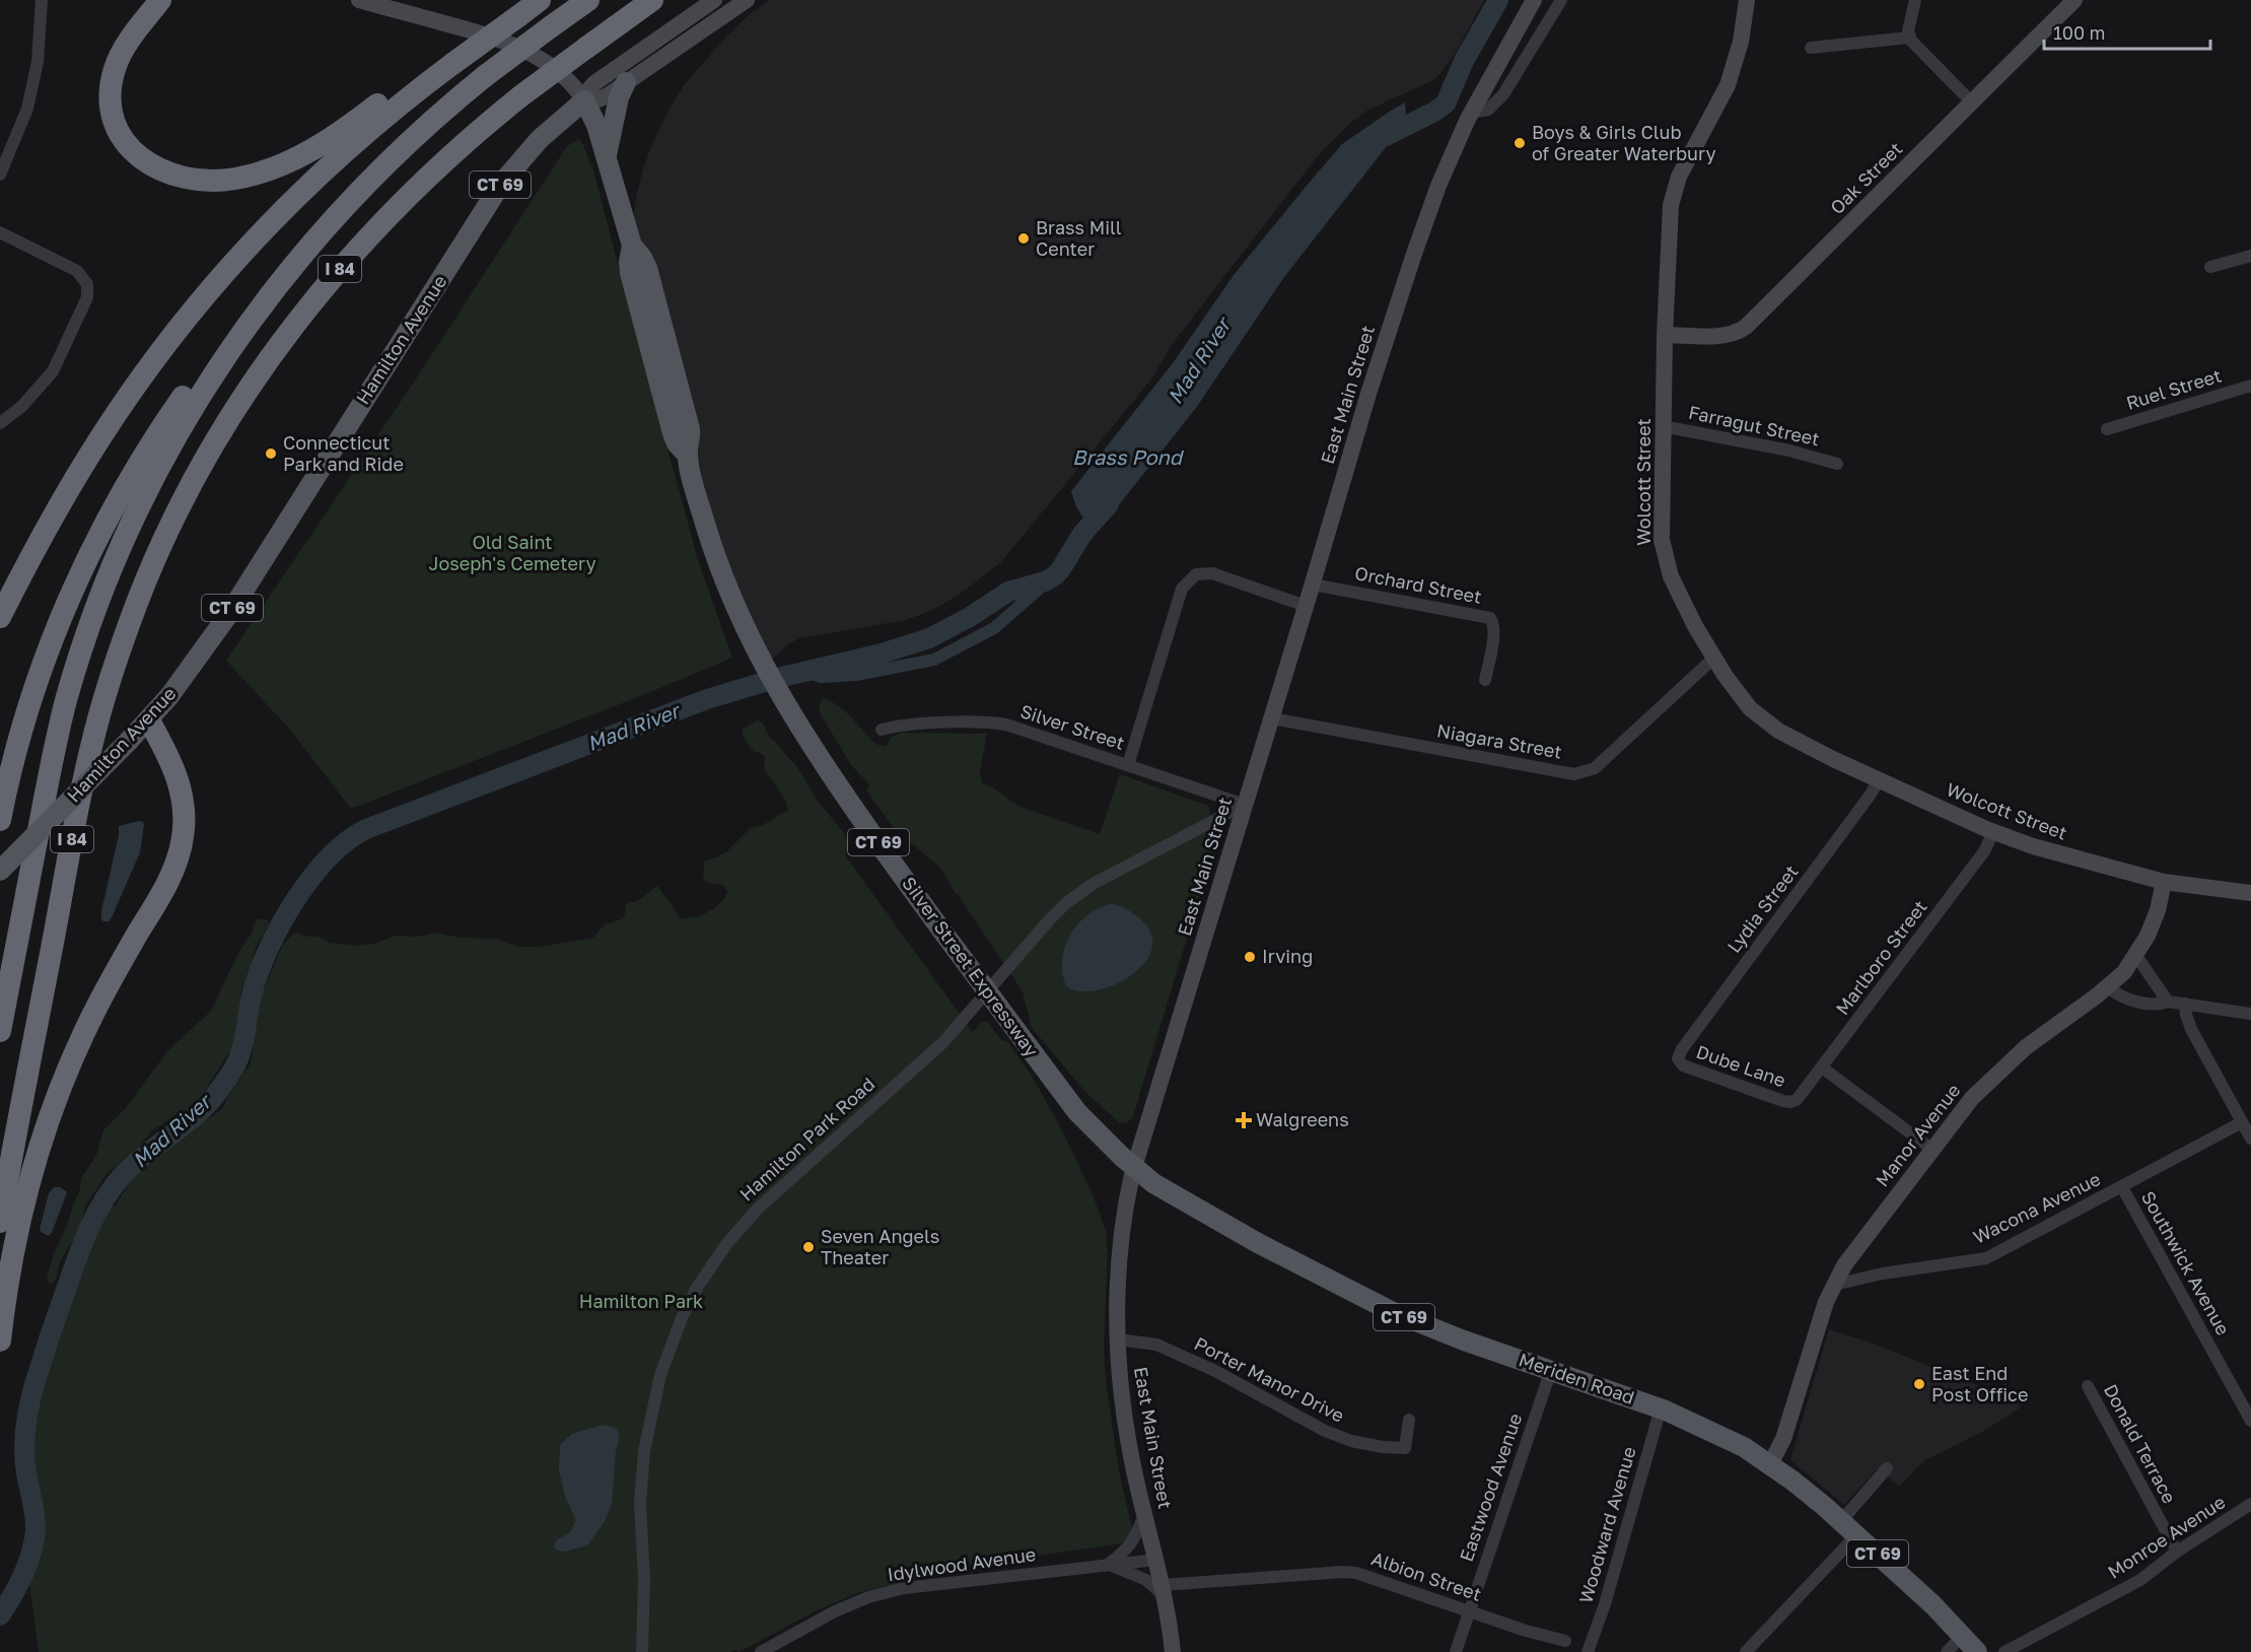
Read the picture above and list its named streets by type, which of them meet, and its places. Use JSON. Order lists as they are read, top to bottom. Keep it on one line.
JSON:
{"streets":{"highway":["I 84"],"main road":["Oak Street","CT 69","Hamilton Avenue","East Main Street","Wolcott Street","Silver Street Expressway","Manor Avenue","Meriden Road"],"street":["Ruel Street","Farragut Street","Orchard Street","Silver Street","Niagara Street","Lydia Street","Marlboro Street","Dube Lane","Hamilton Park Road","Wacona Avenue","Southwick Avenue","Porter Manor Drive","Donald Terrace","Eastwood Avenue","Woodward Avenue","Monroe Avenue","Idylwood Avenue","Albion Street"]},"crossings":[["Oak Street","Wolcott Street"],["Hamilton Avenue","Silver Street Expressway"],["East Main Street","Orchard Street"],["East Main Street","Silver Street"],["East Main Street","Niagara Street"],["East Main Street","Silver Street Expressway"],["East Main Street","Hamilton Park Road"],["East Main Street","Meriden Road"],["East Main Street","Porter Manor Drive"],["East Main Street","Idylwood Avenue"],["East Main Street","Albion Street"],["Farragut Street","Wolcott Street"],["Wolcott Street","Niagara Street"],["Wolcott Street","Lydia Street"],["Wolcott Street","Marlboro Street"],["Wolcott Street","Manor Avenue"],["Silver Street","Hamilton Park Road"],["Lydia Street","Dube Lane"],["Marlboro Street","Dube Lane"],["Silver Street Expressway","Meriden Road"],["Manor Avenue","Wacona Avenue"],["Manor Avenue","Meriden Road"],["Wacona Avenue","Southwick Avenue"],["Meriden Road","Eastwood Avenue"],["Meriden Road","Woodward Avenue"],["Donald Terrace","Monroe Avenue"],["Eastwood Avenue","Albion Street"],["Idylwood Avenue","Albion Street"]],"water":["Mad River","Brass Pond"],"parks":["Old Saint Joseph's Cemetery","Hamilton Park"],"places":{"other":["Boys & Girls Club of Greater Waterbury","Brass Mill Center","Connecticut Park and Ride","Irving","Seven Angels Theater","East End Post Office"],"health":["Walgreens"]},"scale_bar":"100 m"}
